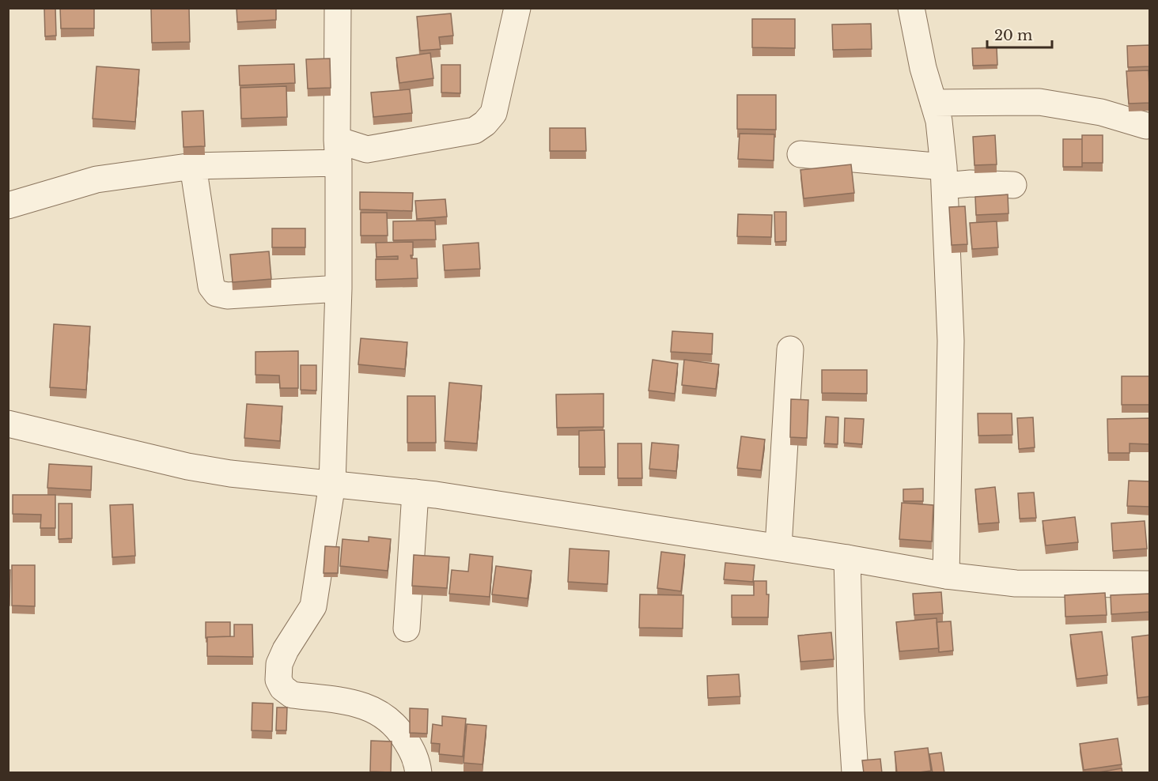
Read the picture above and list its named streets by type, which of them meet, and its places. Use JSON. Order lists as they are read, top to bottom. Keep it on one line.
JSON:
{"scale_bar":"20 m"}
